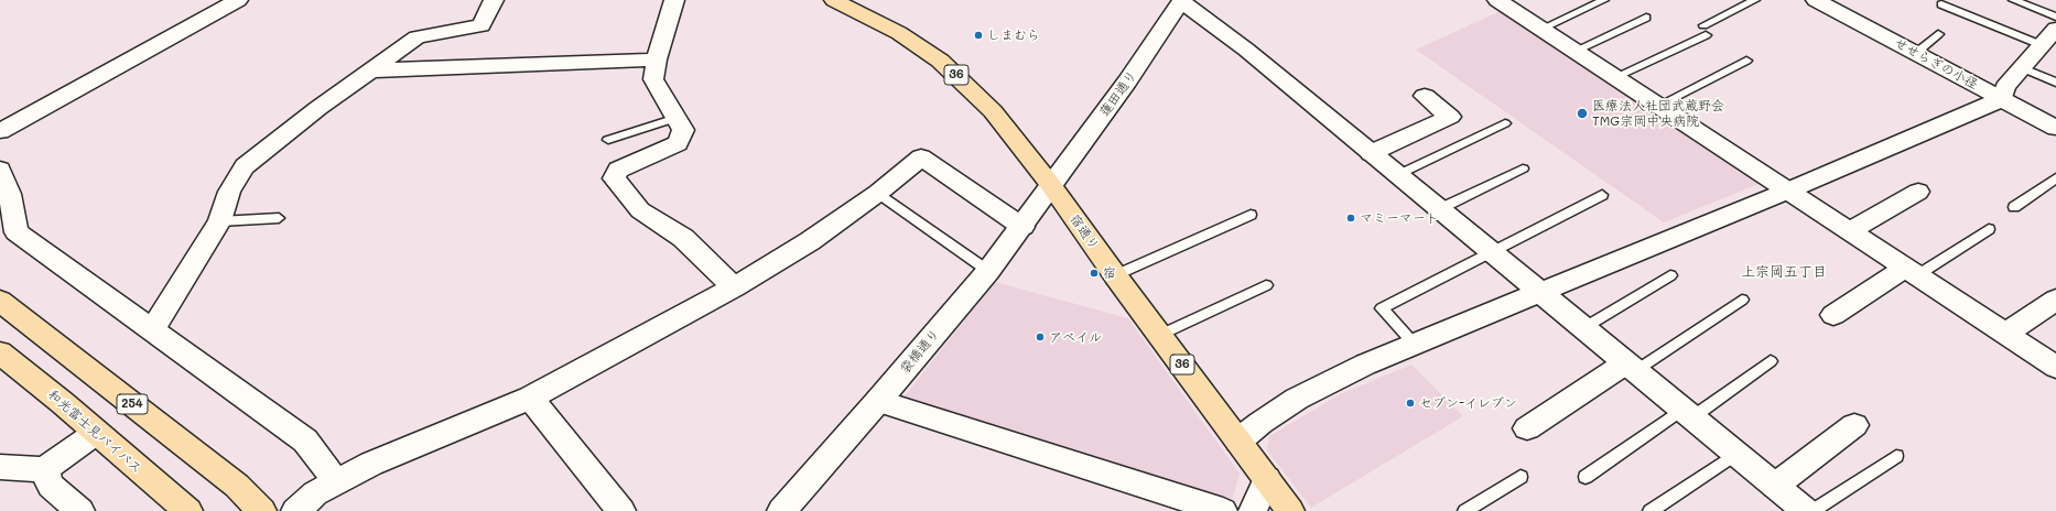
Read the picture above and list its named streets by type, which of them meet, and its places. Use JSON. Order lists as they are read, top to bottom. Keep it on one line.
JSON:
{"streets":{"main road":["36","宿通り","254","和光富士見バイパス"],"street":["せせらぎの小径","蓮田通り","袋橋通り"]},"crossings":[["蓮田通り","宿通り"],["蓮田通り","袋橋通り"],["宿通り","袋橋通り"]],"districts":["上宗岡五丁目"],"places":["しまむら","医療法人社団武蔵野会 TMG宗岡中央病院","マミーマート","宿","アベイル","セブン-イレブン"]}
